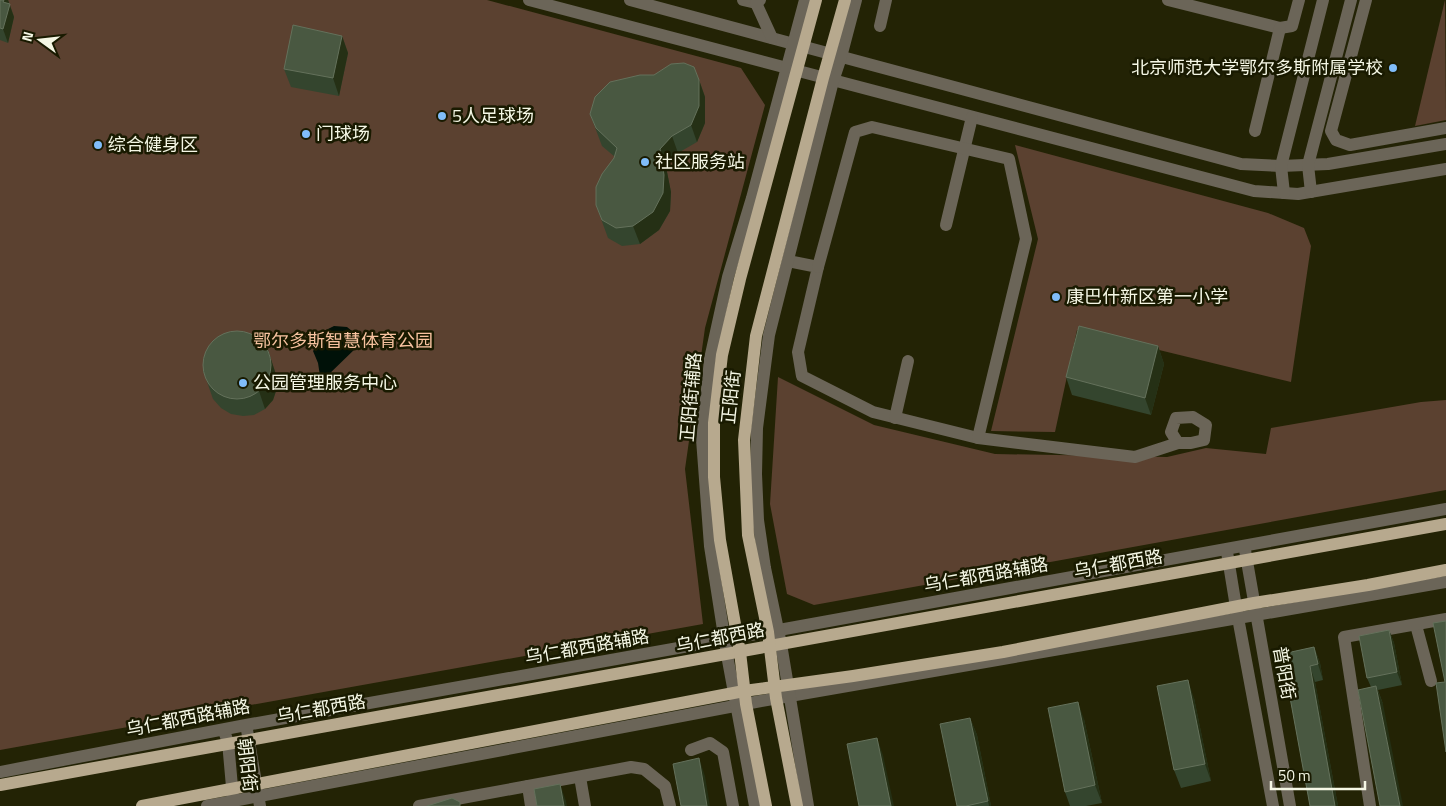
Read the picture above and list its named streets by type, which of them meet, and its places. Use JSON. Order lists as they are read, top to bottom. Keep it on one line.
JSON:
{"streets":{"main road":["正阳街","乌仁都西路"],"street":["乌仁都西路辅路","普阳街","朝阳街"]},"crossings":[["正阳街","乌仁都西路"],["正阳街","乌仁都西路辅路"],["乌仁都西路","乌仁都西路辅路"],["乌仁都西路","普阳街"],["乌仁都西路","朝阳街"],["乌仁都西路辅路","普阳街"],["乌仁都西路辅路","朝阳街"]],"parks":["鄂尔多斯智慧体育公园"],"places":["北京师范大学鄂尔多斯附属学校","5人足球场","门球场","综合健身区","社区服务站","康巴什新区第一小学","公园管理服务中心"],"scale_bar":"50 m","north":"left"}
